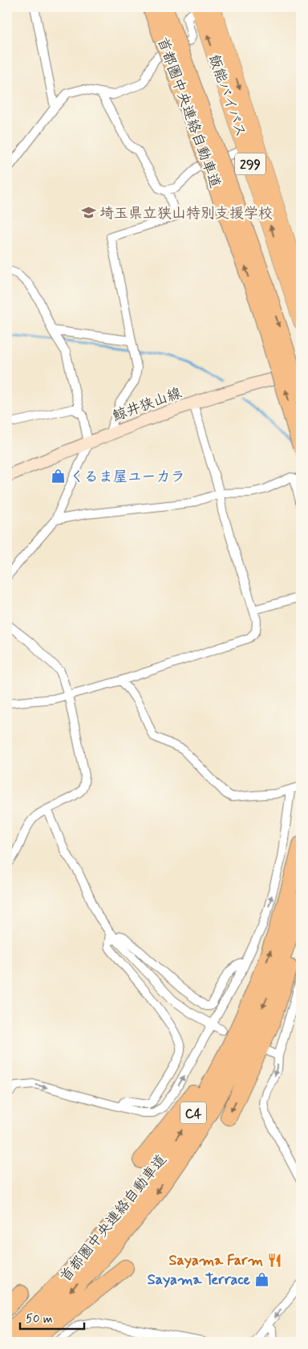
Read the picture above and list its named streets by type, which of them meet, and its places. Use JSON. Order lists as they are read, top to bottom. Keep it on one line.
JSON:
{"streets":{"highway":["飯能バイパス","首都圏中央連絡自動車道","299","C4"],"main road":["鯨井狭山線"]},"places":{"school or university":["埼玉県立狭山特別支援学校"],"shop":["くるま屋ユーカラ","Sayama Terrace"],"restaurant":["Sayama Farm"]},"scale_bar":"50 m"}
